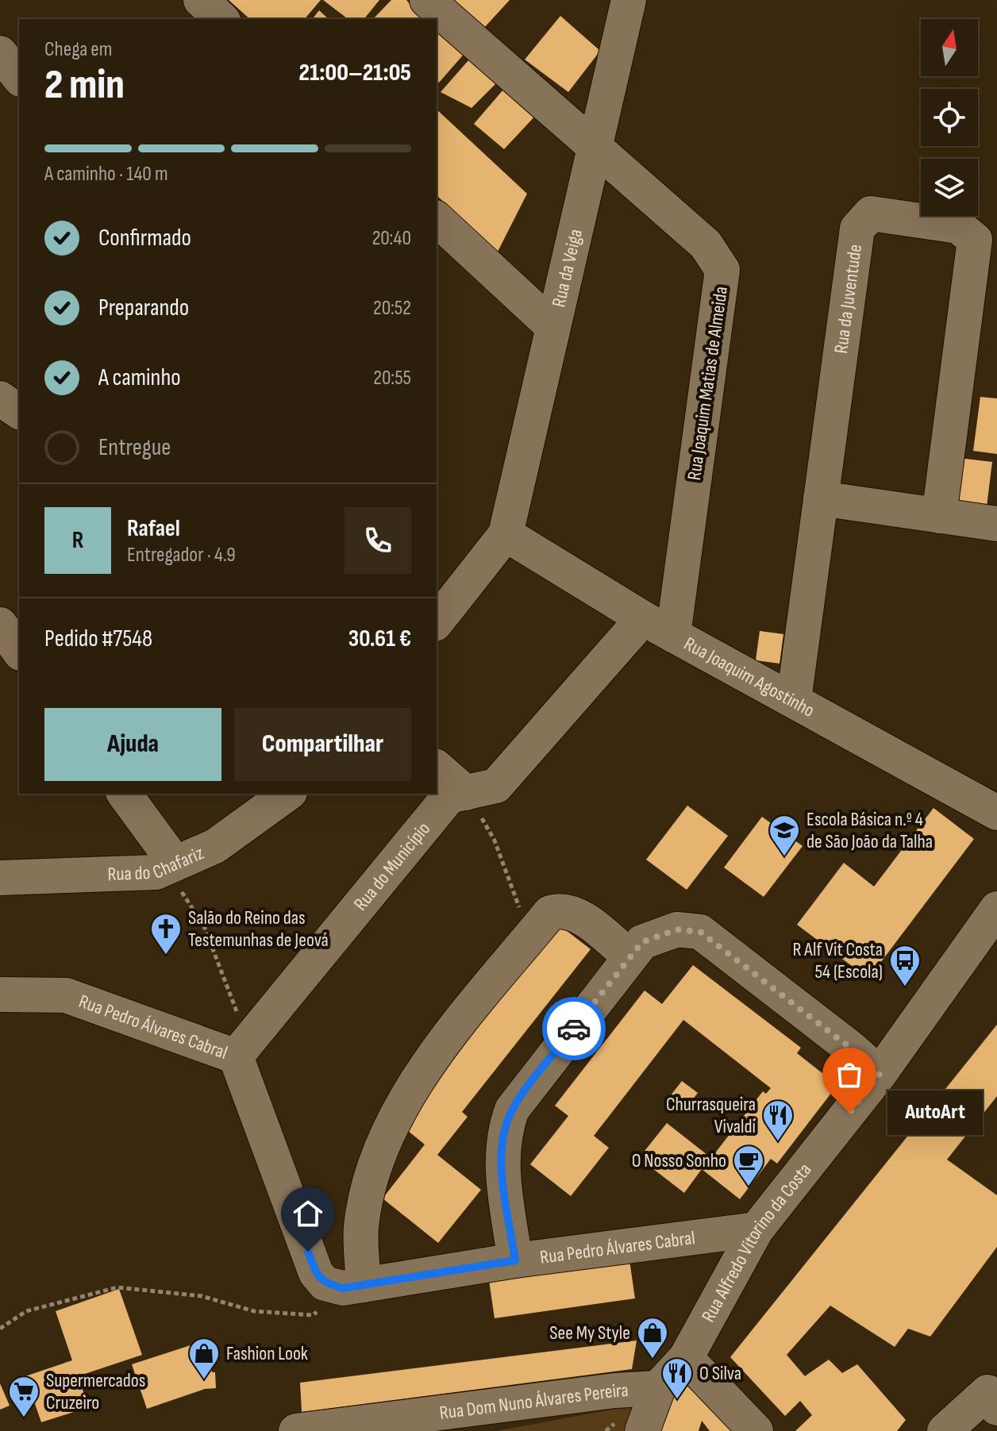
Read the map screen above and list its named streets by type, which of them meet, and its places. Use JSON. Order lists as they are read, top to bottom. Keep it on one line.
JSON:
{"streets":{"street":["Rua da Veiga","Rua da Juventude","Rua Joaquim Matias de Almeida","Rua Joaquim Agostinho","Rua do Chafariz","Rua do Município","Rua Pedro Álvares Cabral","Rua Alfredo Vitorino da Costa","Rua Dom Nuno Álvares Pereira"]},"crossings":[["Rua da Veiga","Rua Joaquim Matias de Almeida"],["Rua da Veiga","Rua Joaquim Agostinho"],["Rua da Juventude","Rua Joaquim Agostinho"],["Rua Joaquim Matias de Almeida","Rua Joaquim Agostinho"],["Rua Joaquim Matias de Almeida","Rua do Município"],["Rua Joaquim Agostinho","Rua do Município"],["Rua do Município","Rua Pedro Álvares Cabral"],["Rua Pedro Álvares Cabral","Rua Alfredo Vitorino da Costa"],["Rua Alfredo Vitorino da Costa","Rua Dom Nuno Álvares Pereira"]],"places":{"school or university":["Escola Básica n.º 4 de São João da Talha"],"church":["Salão do Reino das Testemunhas de Jeová"],"bus stop":["R Alf Vit Costa 54 (Escola)"],"other":["AutoArt"],"restaurant":["Churrasqueira Vivaldi","O Silva"],"cafe":["O Nosso Sonho"],"shop":["See My Style","Fashion Look"],"supermarket":["Supermercados Cruzeiro"]},"north":"top","page":{"heading":["2 min","Chega em","21:00–21:05"],"panel":["Rafael","Entregador · 4.9","Pedido #7548","30.61 €"],"bar":"A caminho · 140 m","list":[["Confirmado","20:40"],["Preparando","20:52"],["A caminho","20:55"],"Entregue"],"round":"R","buttons":["Ajuda","Compartilhar"],"bubble":"AutoArt"}}
